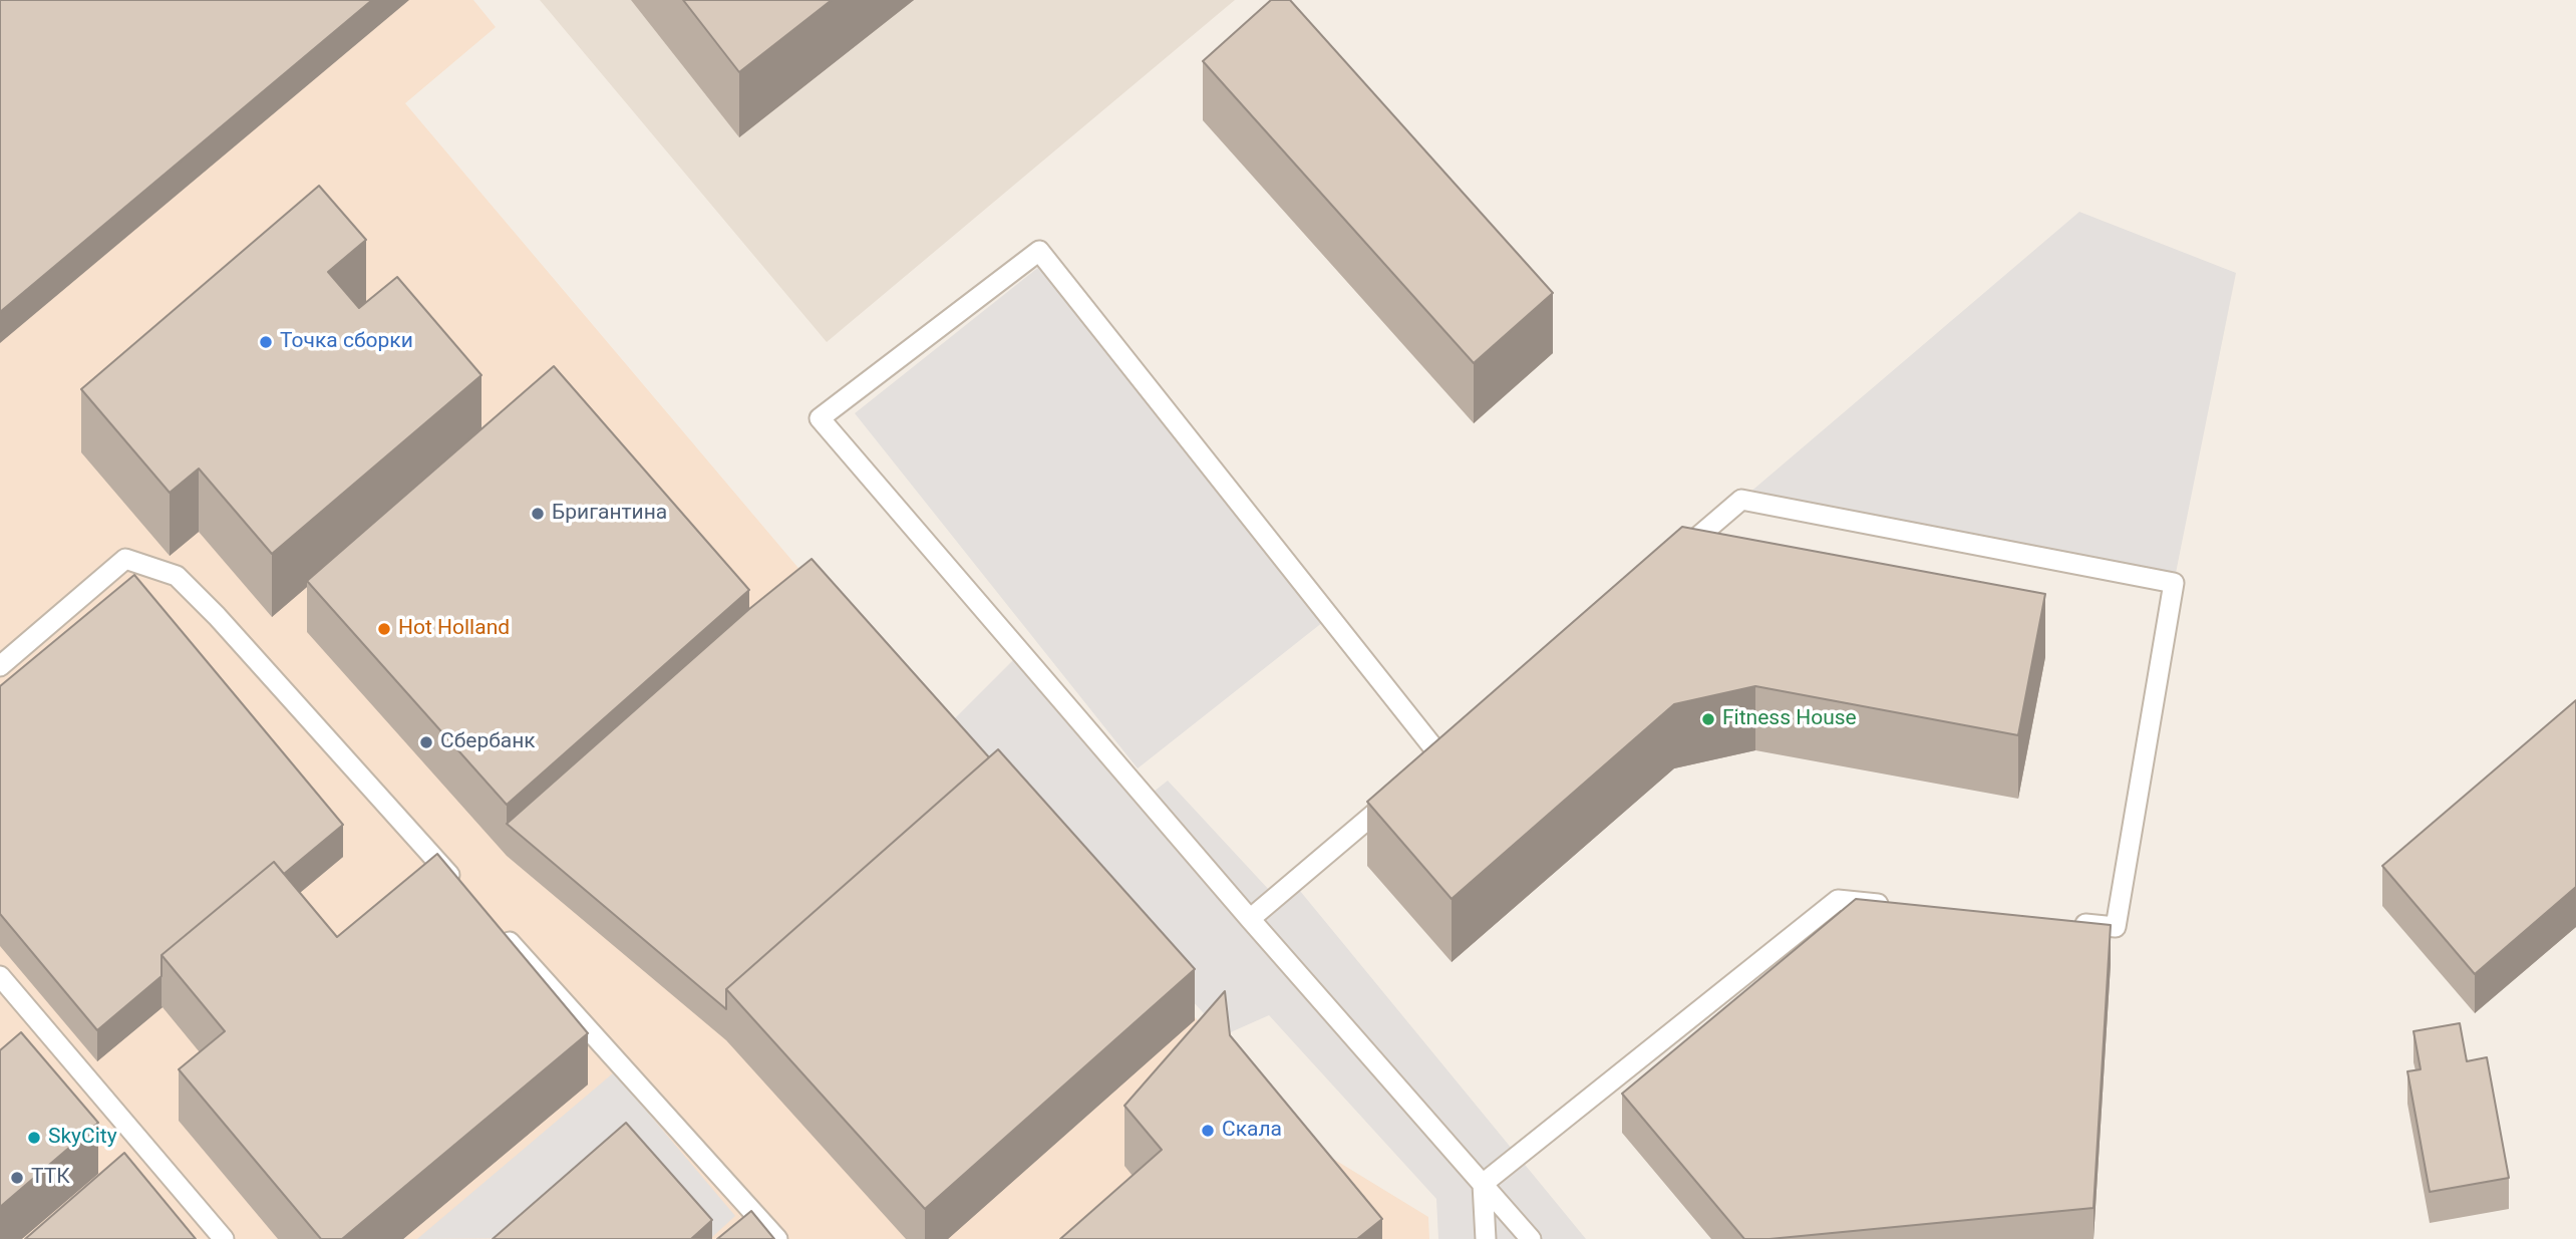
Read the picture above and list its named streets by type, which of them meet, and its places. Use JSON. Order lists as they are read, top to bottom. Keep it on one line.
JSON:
{"places":["Точка сборки","Бригантина","Hot Holland","Fitness House","Сбербанк","Скала","SkyCity","ТТК"]}
